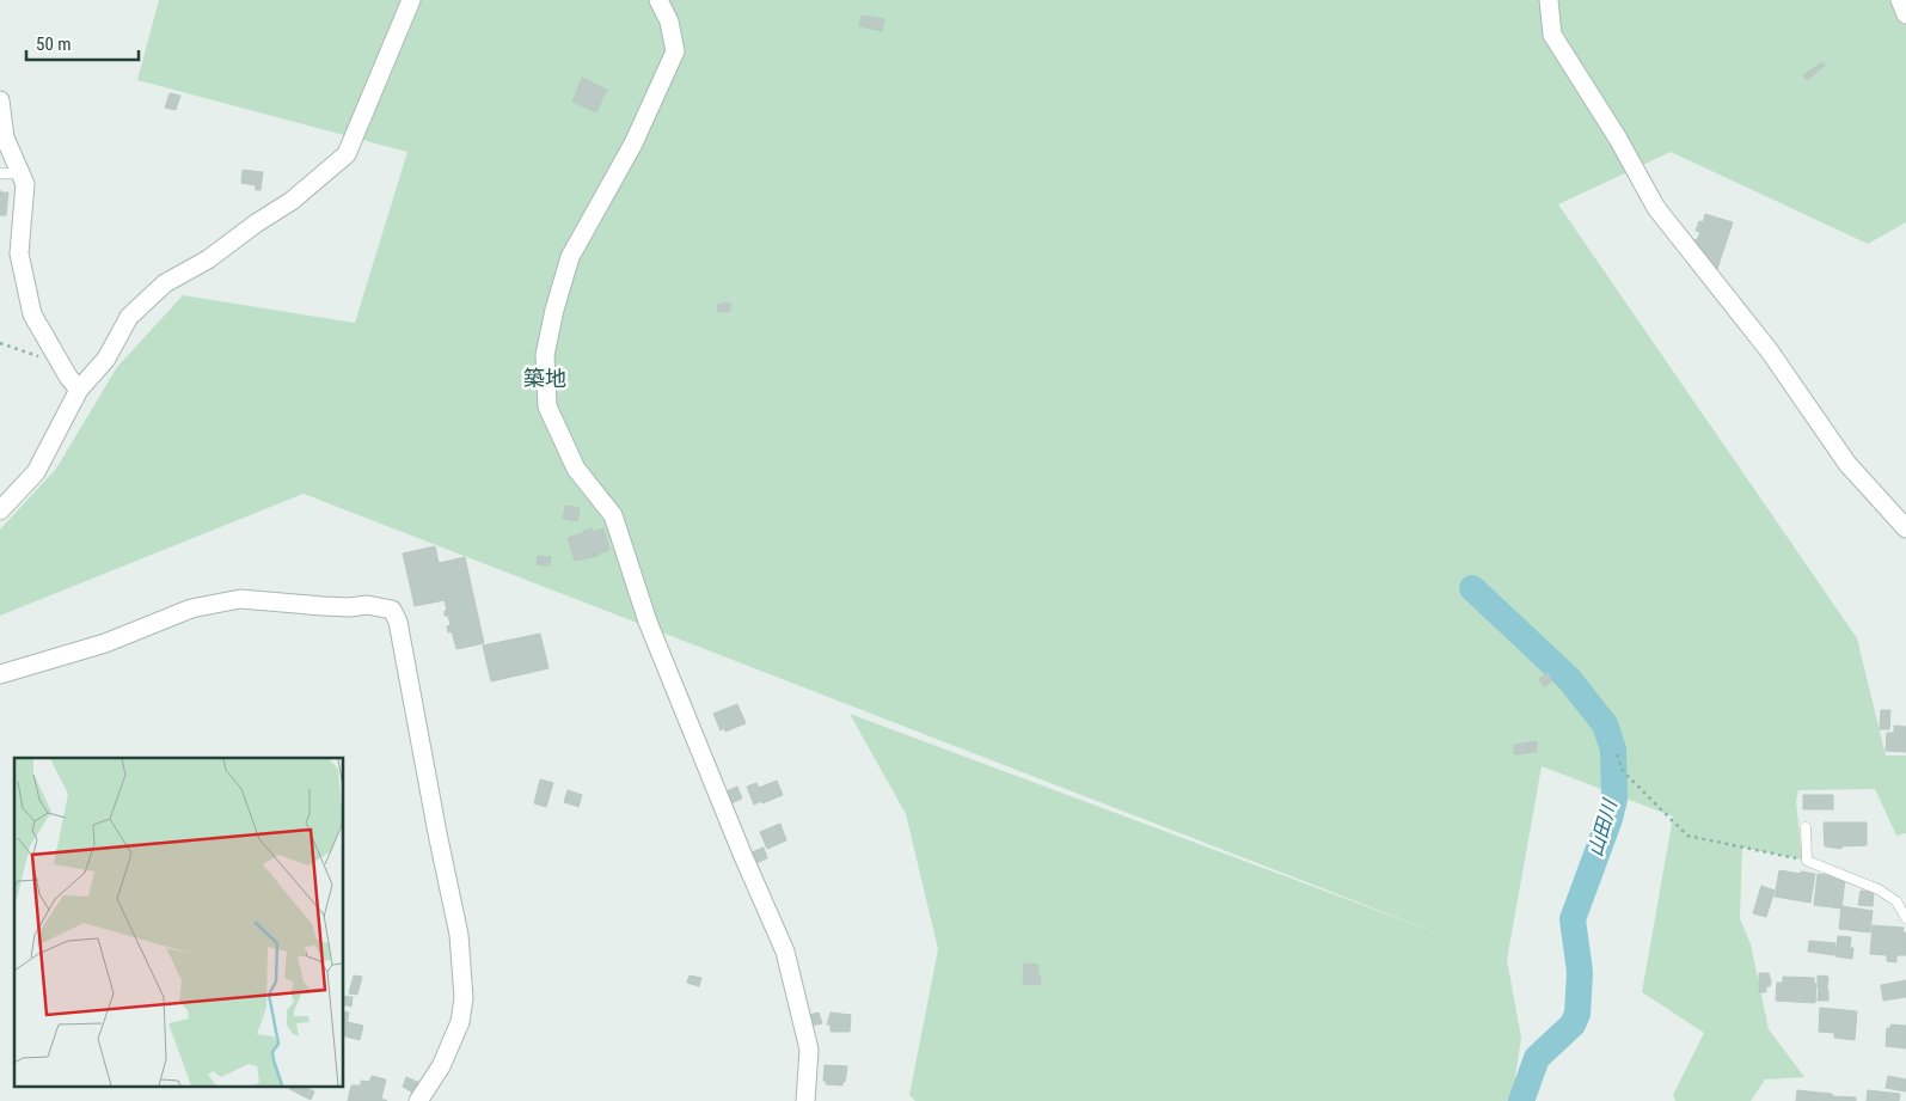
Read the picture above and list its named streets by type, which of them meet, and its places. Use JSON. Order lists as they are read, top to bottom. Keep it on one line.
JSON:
{"districts":["築地"],"water":["山田川"],"scale_bar":"50 m"}
